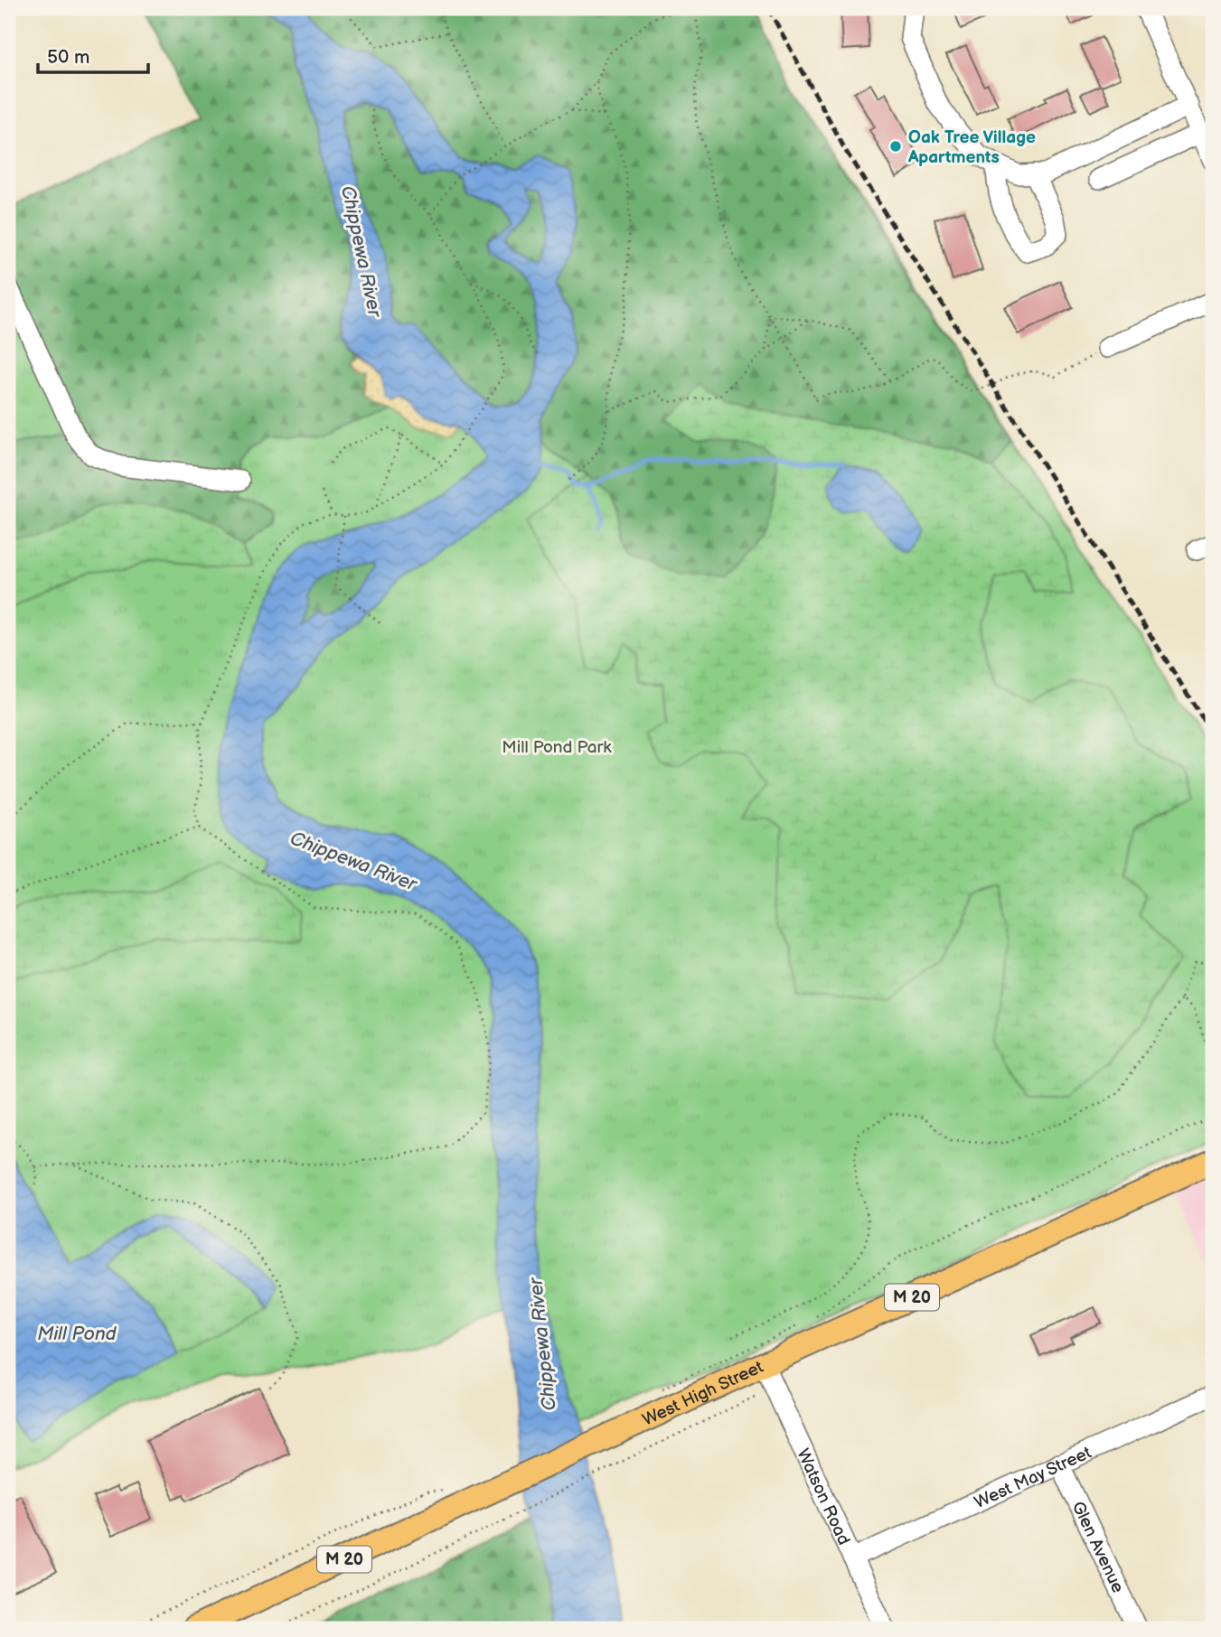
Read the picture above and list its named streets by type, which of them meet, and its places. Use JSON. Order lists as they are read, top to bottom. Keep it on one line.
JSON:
{"streets":{"main road":["M 20","West High Street"],"street":["West May Street","Watson Road","Glen Avenue"]},"crossings":[["West High Street","Watson Road"],["West May Street","Watson Road"],["West May Street","Glen Avenue"]],"water":["Chippewa River","Mill Pond"],"parks":["Mill Pond Park"],"places":["Oak Tree Village Apartments"],"scale_bar":"50 m"}
